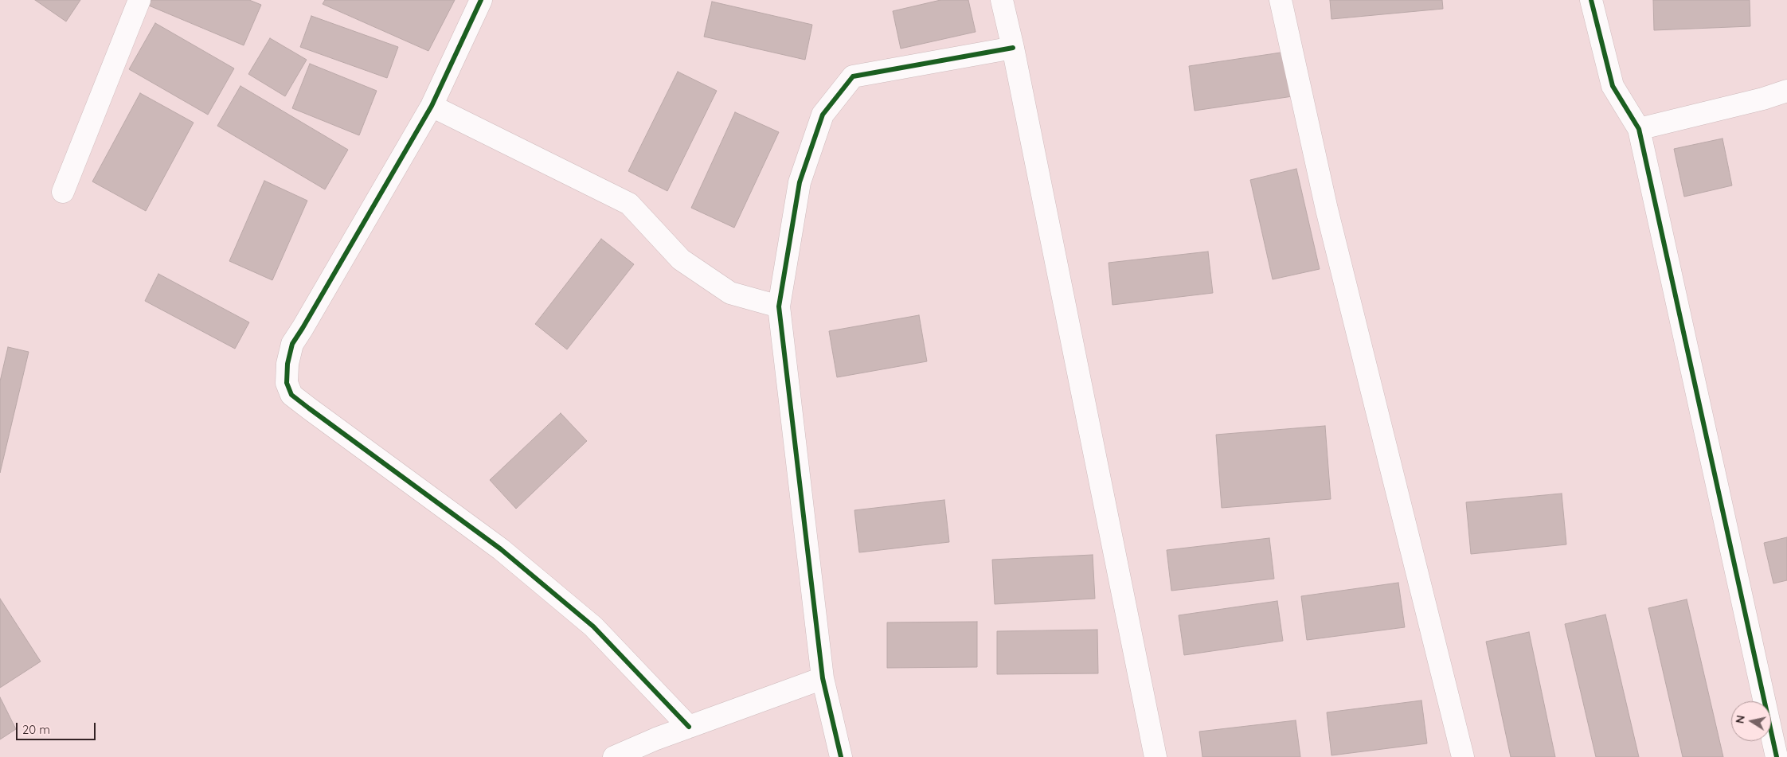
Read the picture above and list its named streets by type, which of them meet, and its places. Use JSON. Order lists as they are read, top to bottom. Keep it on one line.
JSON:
{"scale_bar":"20 m","north":"left"}
